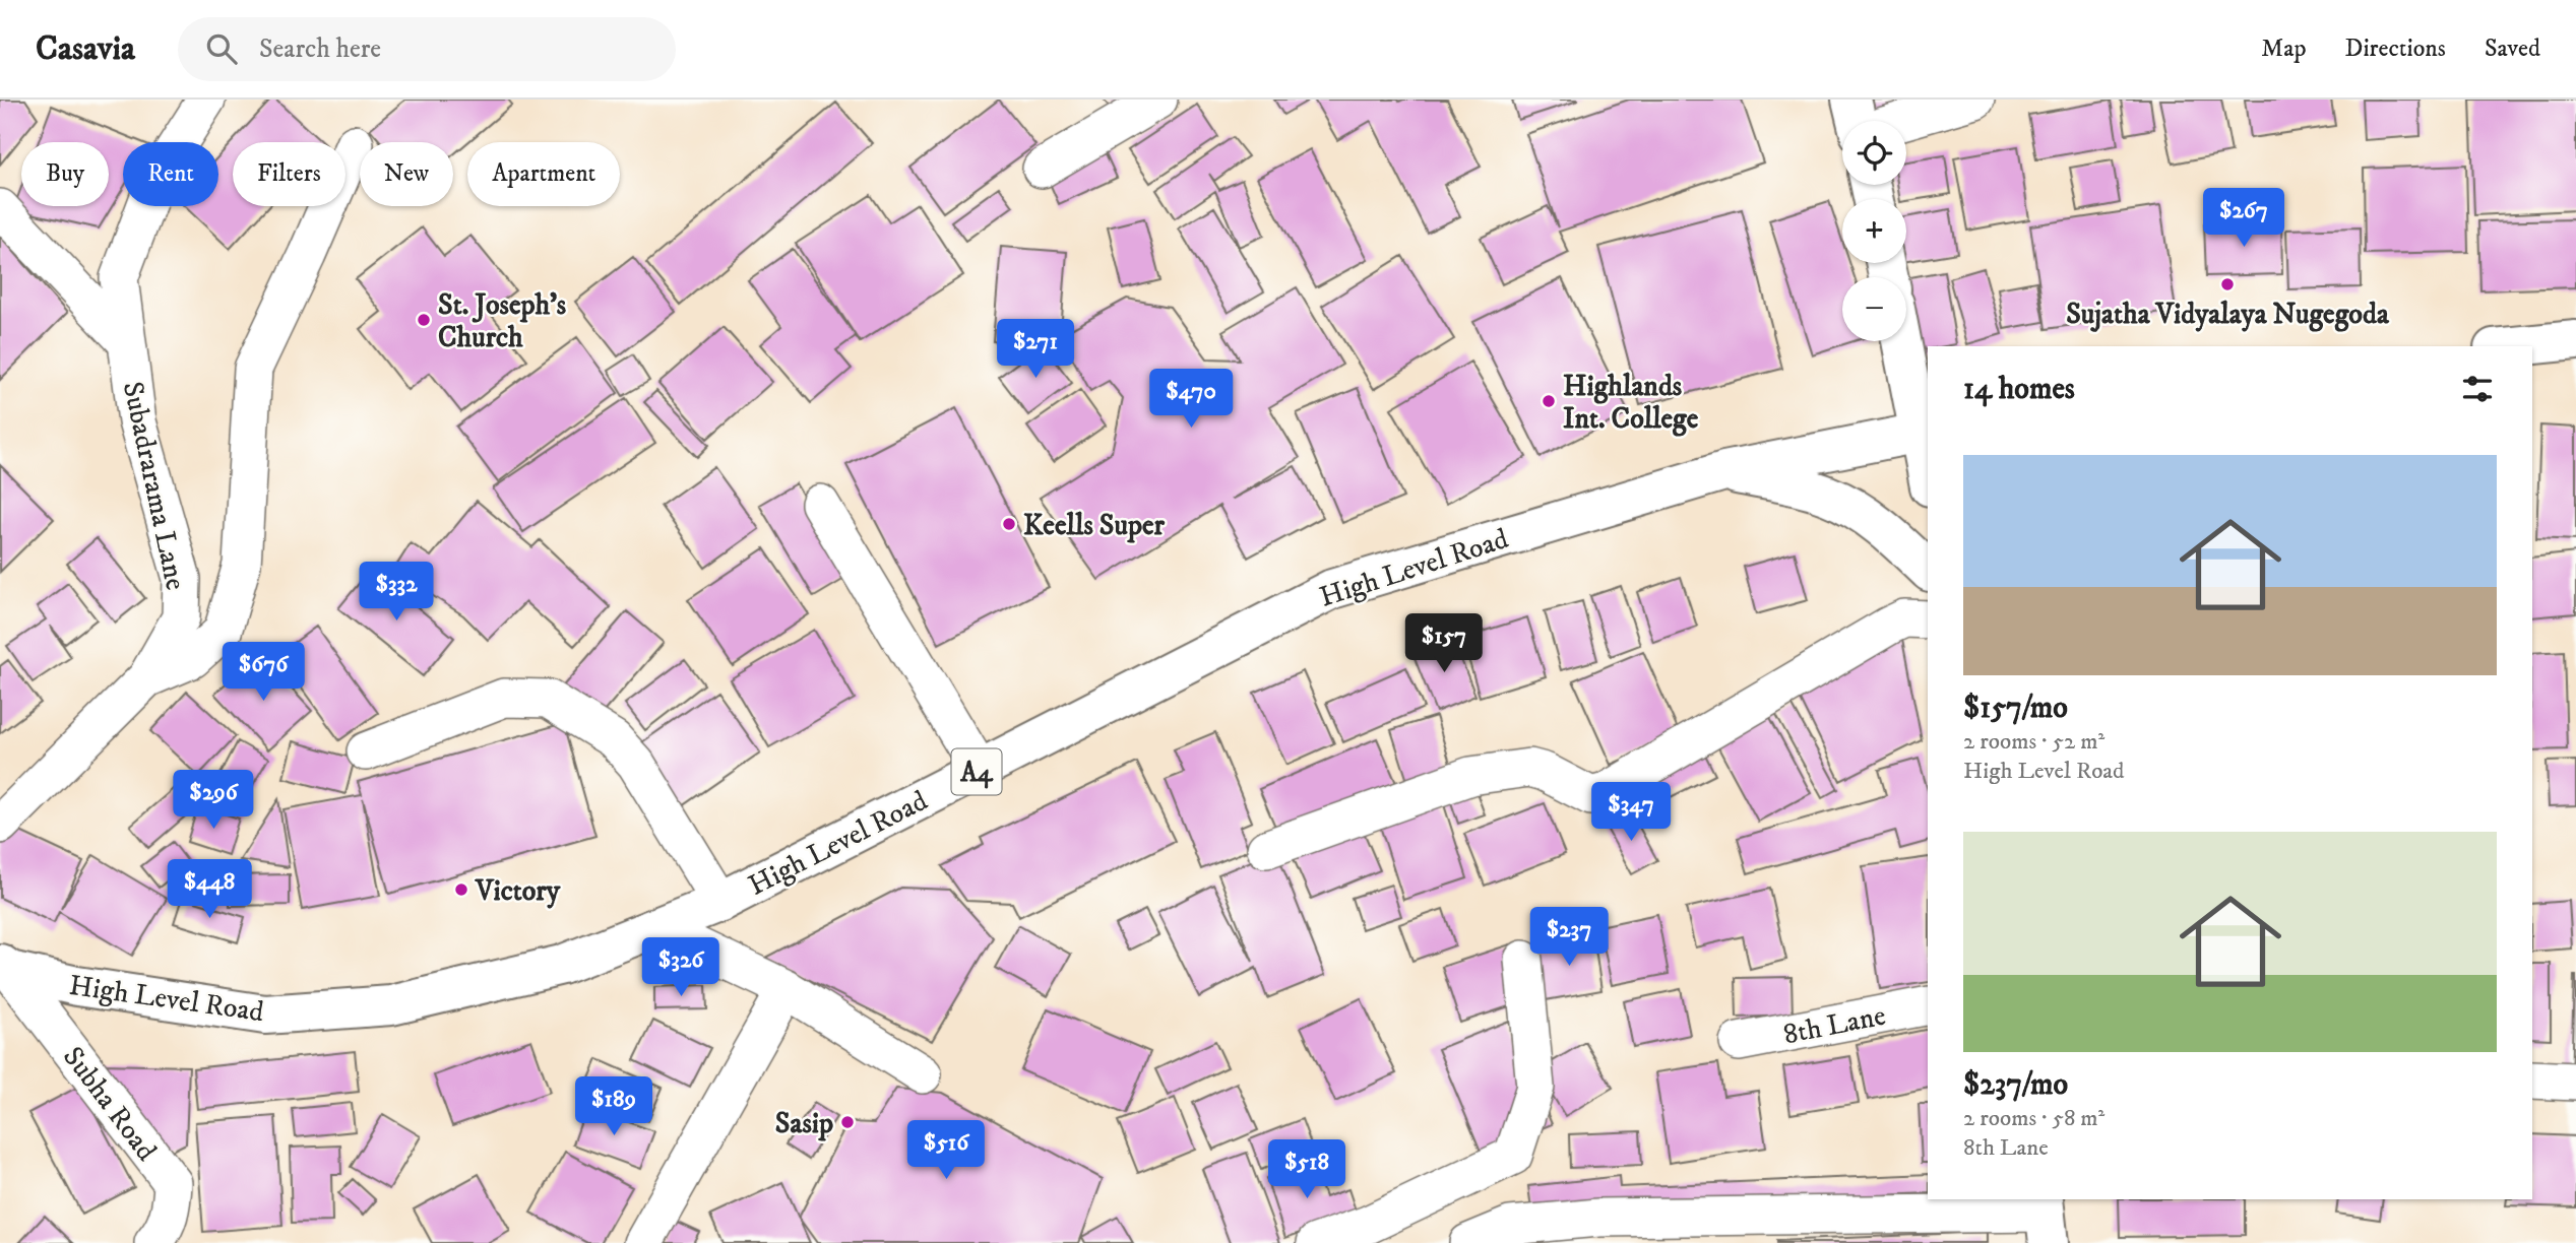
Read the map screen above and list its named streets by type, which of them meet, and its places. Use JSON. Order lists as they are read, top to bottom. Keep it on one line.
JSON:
{"streets":{"main road":["High Level Road","A4"],"street":["Subadrarama Lane","8th Lane","Subha Road"]},"crossings":[["High Level Road","Subha Road"]],"places":["Sujatha Vidyalaya Nugegoda","St. Joseph's Church","Highlands Int. College","Keells Super","Victory","Sasip"],"page":{"header":"Casavia","search":"Search here","nav":["Map","Directions","Saved"],"map_buttons":["+","−"],"chip":["Buy","Rent","Filters","New","Apartment"],"price":["$267","$271","$470","$332","$157","$676","$296","$347","$448","$237","$326","$189","$516","$518"],"heading":"14 homes","list":[{"name":"$157/mo","note":"2 rooms · 52 m² · High Level Road"},{"name":"$237/mo","note":"2 rooms · 58 m² · 8th Lane"}]}}
